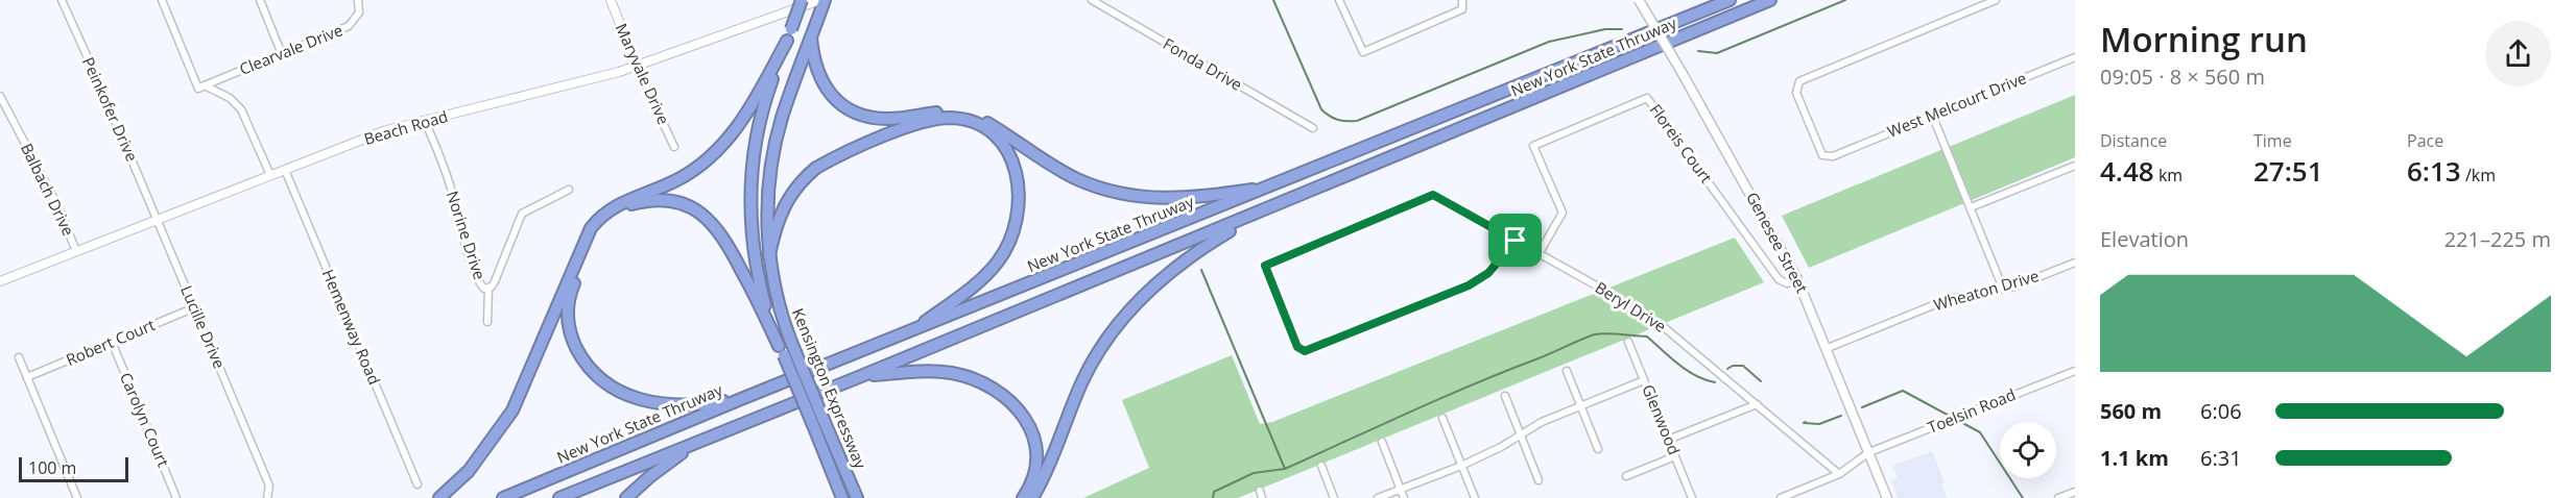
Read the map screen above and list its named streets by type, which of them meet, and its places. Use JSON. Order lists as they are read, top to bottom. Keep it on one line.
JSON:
{"streets":{"highway":["New York State Thruway","Kensington Expressway"],"main road":["Genesee Street"],"street":["Clearvale Drive","Fonda Drive","Maryvale Drive","West Melcourt Drive","Peinkofer Drive","Beach Road","Floreis Court","Balbach Drive","Norine Drive","Wheaton Drive","Beryl Drive","Lucille Drive","Hemenway Road","Robert Court","Toelsin Road","Carolyn Court","Glenwood"]},"crossings":[["Maryvale Drive","Beach Road"],["Peinkofer Drive","Beach Road"],["Peinkofer Drive","Lucille Drive"],["Beach Road","Balbach Drive"],["Beach Road","Norine Drive"],["Beach Road","Lucille Drive"],["Beach Road","Hemenway Road"],["Beach Road","Kensington Expressway"],["Floreis Court","Genesee Street"],["Floreis Court","Beryl Drive"],["Genesee Street","Wheaton Drive"],["Genesee Street","Toelsin Road"],["Beryl Drive","Toelsin Road"],["Lucille Drive","Robert Court"],["Robert Court","Carolyn Court"]],"scale_bar":"100 m","page":{"heading":["Morning run","09:05 · 8 × 560 m"],"stats":[["Distance","4.48 km"],["Time","27:51"],["Pace","6:13 /km"]],"chart":["Elevation","221–225 m"],"list":[{"name":"560 m","note":"6:06"},{"name":"1.1 km","note":"6:31"}],"scale":"100 m"}}
